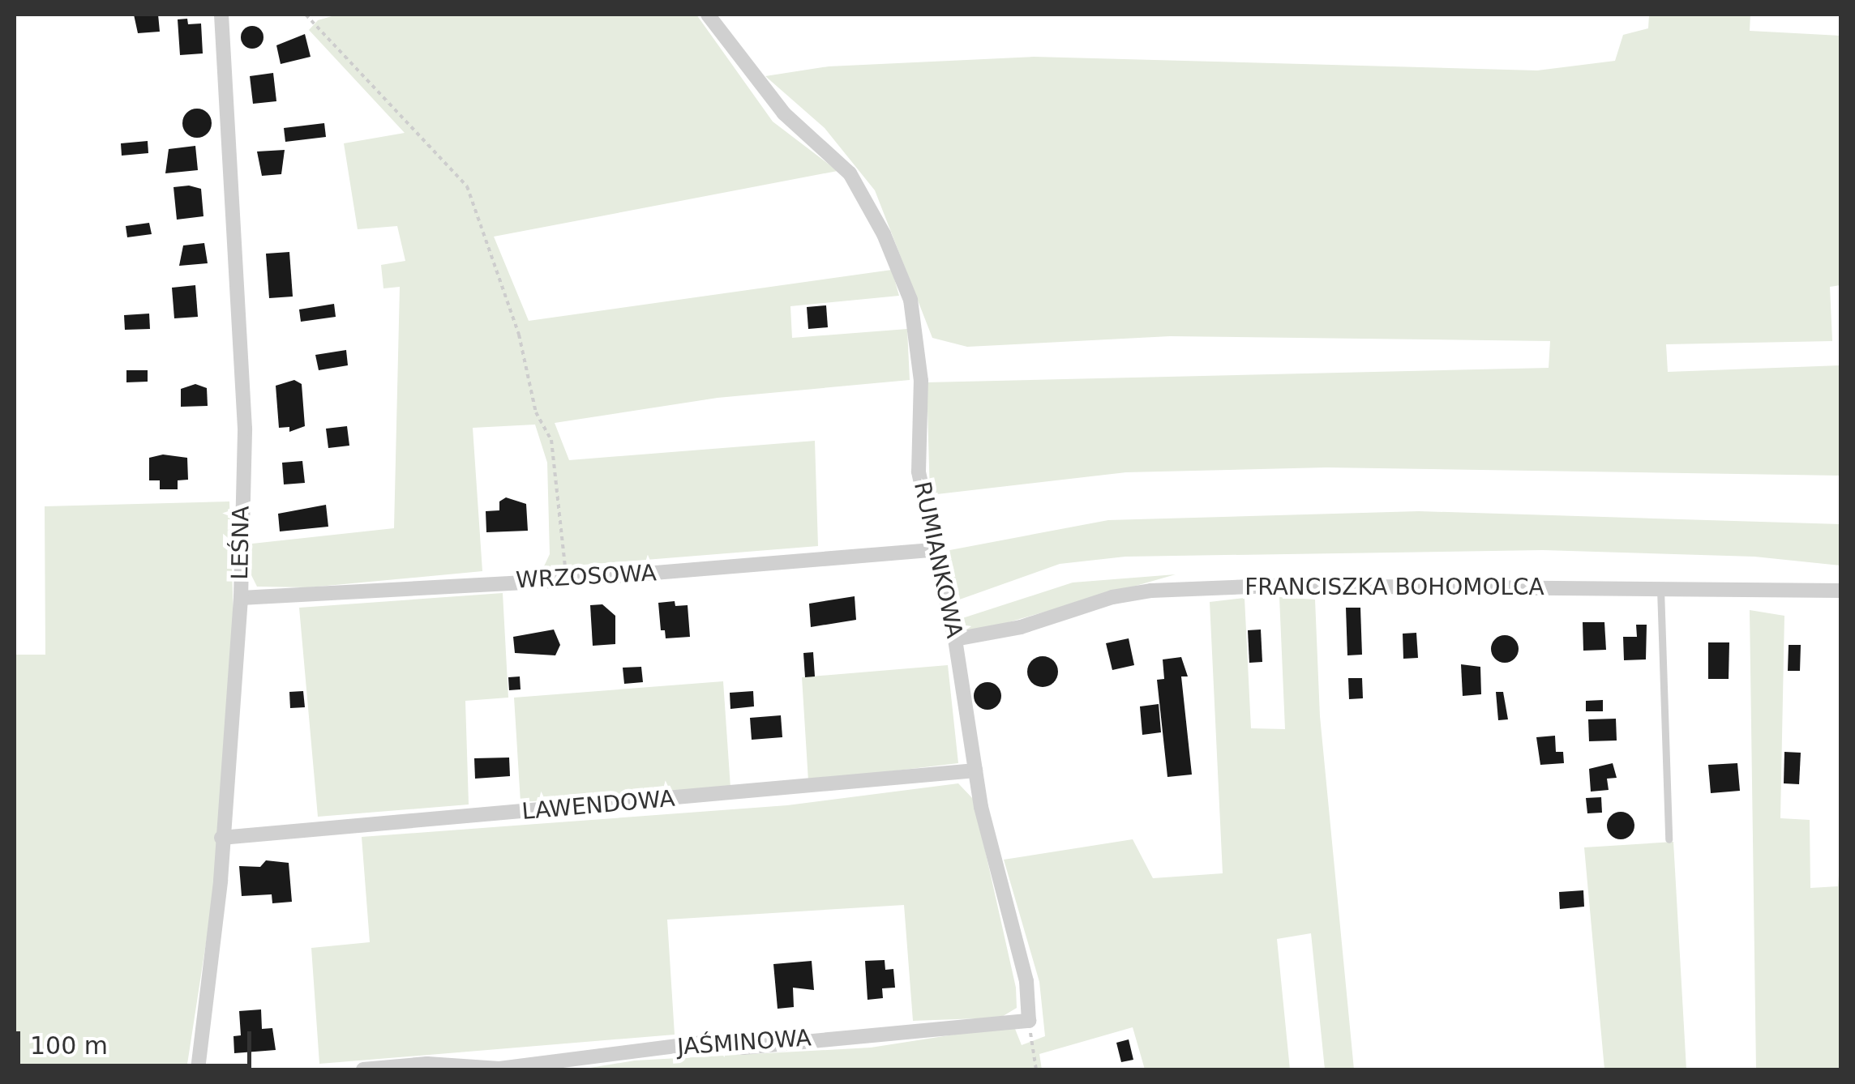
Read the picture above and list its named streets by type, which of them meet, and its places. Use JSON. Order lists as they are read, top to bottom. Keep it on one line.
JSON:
{"streets":{"street":["LEŚNA","RUMIANKOWA","WRZOSOWA","FRANCISZKA BOHOMOLCA","LAWENDOWA","JAŚMINOWA"]},"crossings":[["LEŚNA","WRZOSOWA"],["LEŚNA","LAWENDOWA"],["RUMIANKOWA","WRZOSOWA"],["RUMIANKOWA","FRANCISZKA BOHOMOLCA"],["RUMIANKOWA","LAWENDOWA"],["RUMIANKOWA","JAŚMINOWA"]],"scale_bar":"100 m"}
